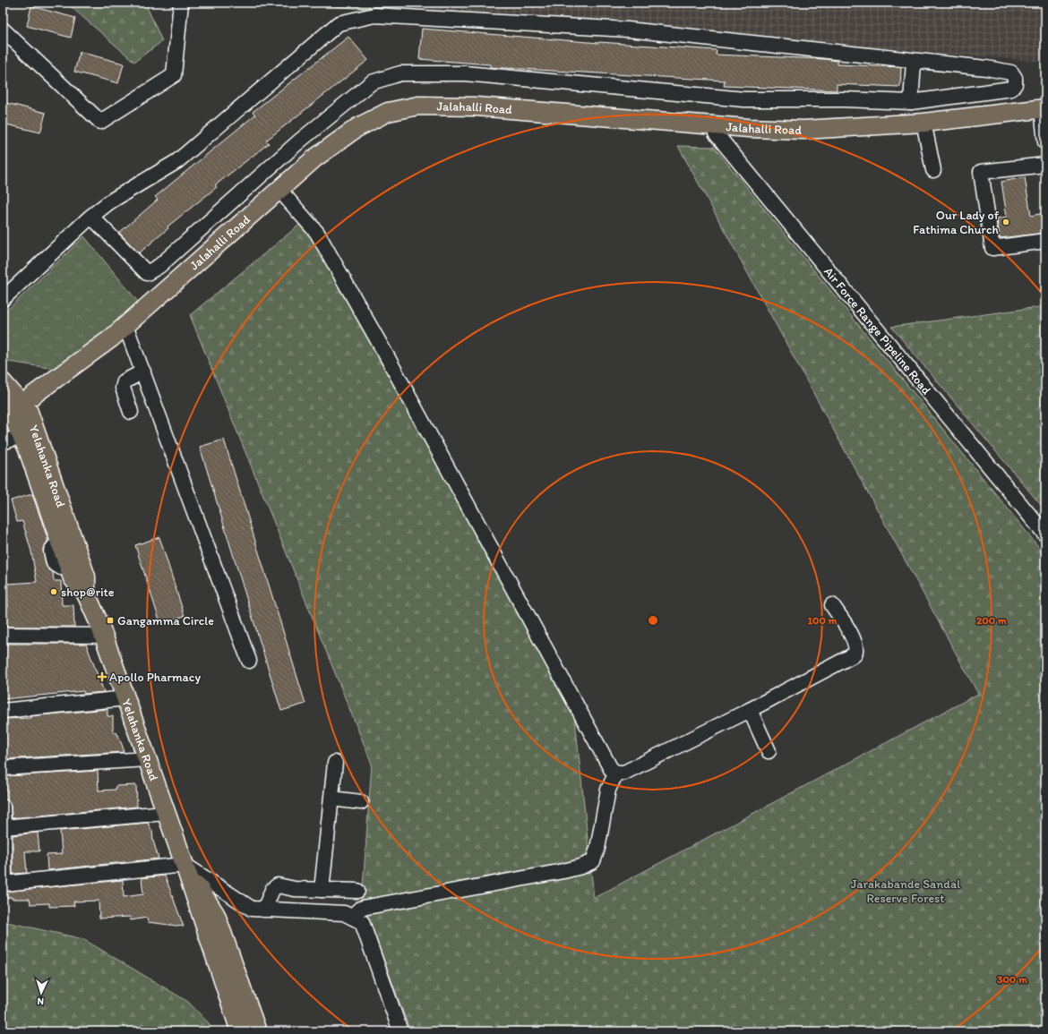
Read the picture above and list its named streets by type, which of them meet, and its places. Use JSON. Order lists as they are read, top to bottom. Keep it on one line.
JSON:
{"streets":{"main road":["Jalahalli Road","Yelahanka Road"],"street":["Air Force Range Pipeline Road"]},"crossings":[["Jalahalli Road","Air Force Range Pipeline Road"],["Jalahalli Road","Yelahanka Road"]],"parks":["Jarakabande Sandal Reserve Forest"],"places":{"other":["Our Lady of Fathima Church","shop@rite"],"transit":["Gangamma Circle"],"health":["Apollo Pharmacy"]},"north":"bottom","rings":["100 m","200 m","300 m"]}
